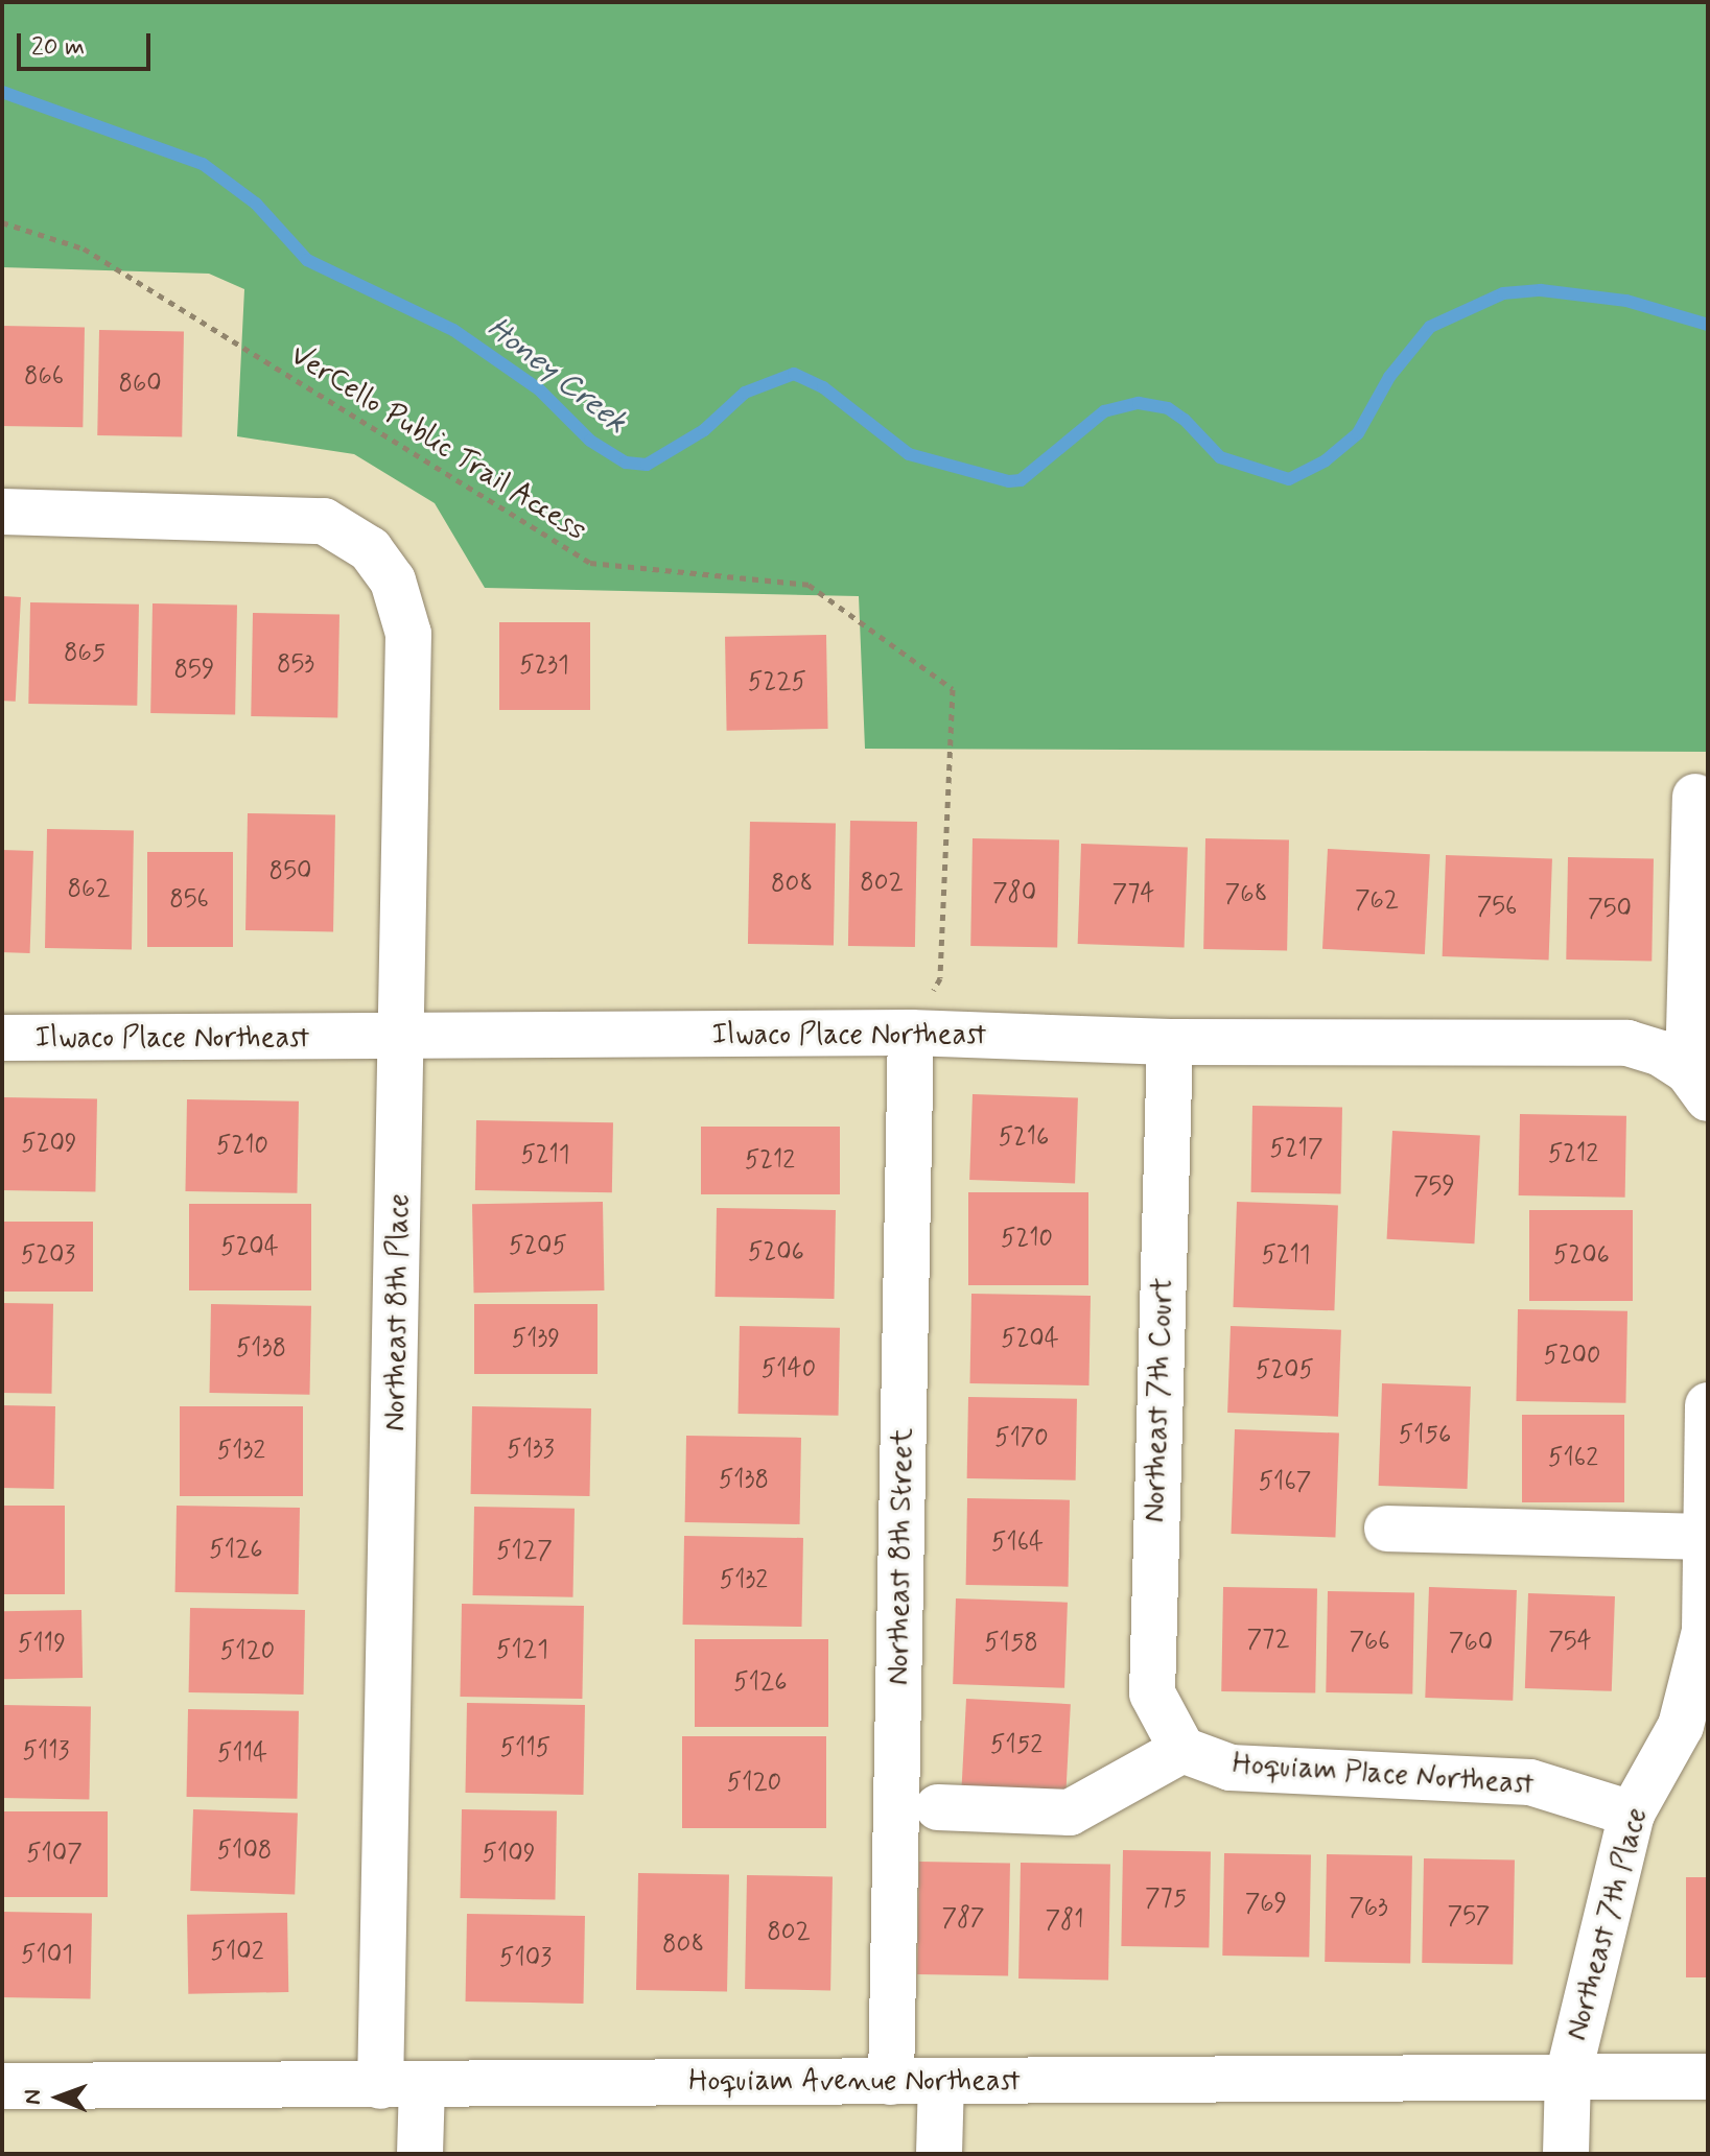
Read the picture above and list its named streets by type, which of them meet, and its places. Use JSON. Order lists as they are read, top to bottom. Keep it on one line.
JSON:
{"streets":{"street":["Ilwaco Place Northeast","Northeast 8th Place","Northeast 7th Court","Northeast 8th Street","Hoquiam Place Northeast","Northeast 7th Place","Hoquiam Avenue Northeast"],"path":["VerCello Public Trail Access"]},"crossings":[["VerCello Public Trail Access","Ilwaco Place Northeast"],["VerCello Public Trail Access","Northeast 8th Street"],["Ilwaco Place Northeast","Northeast 8th Place"],["Ilwaco Place Northeast","Northeast 7th Court"],["Ilwaco Place Northeast","Northeast 8th Street"],["Northeast 8th Place","Hoquiam Avenue Northeast"],["Northeast 7th Court","Hoquiam Place Northeast"],["Northeast 8th Street","Hoquiam Avenue Northeast"],["Hoquiam Place Northeast","Northeast 7th Place"],["Northeast 7th Place","Hoquiam Avenue Northeast"]],"water":["Honey Creek"],"house_numbers":["866","860","865","853","5231","859","5225","850","802","808","862","780","774","768","856","762","756","750","5216","5209","5210","5217","5212","5211","5212","759","5210","5205","5204","5206","5203","5211","5206","5139","5204","5138","5200","5140","5205","5156","5170","5133","5132","5162","5138","5167","5164","5126","5127","5132","772","766","754","5158","760","5119","5121","5120","5126","5152","5115","5113","5114","5120","5108","5107","5109","775","769","763","757","787","781","802","808","5102","5101","5103"],"scale_bar":"20 m","north":"left"}
